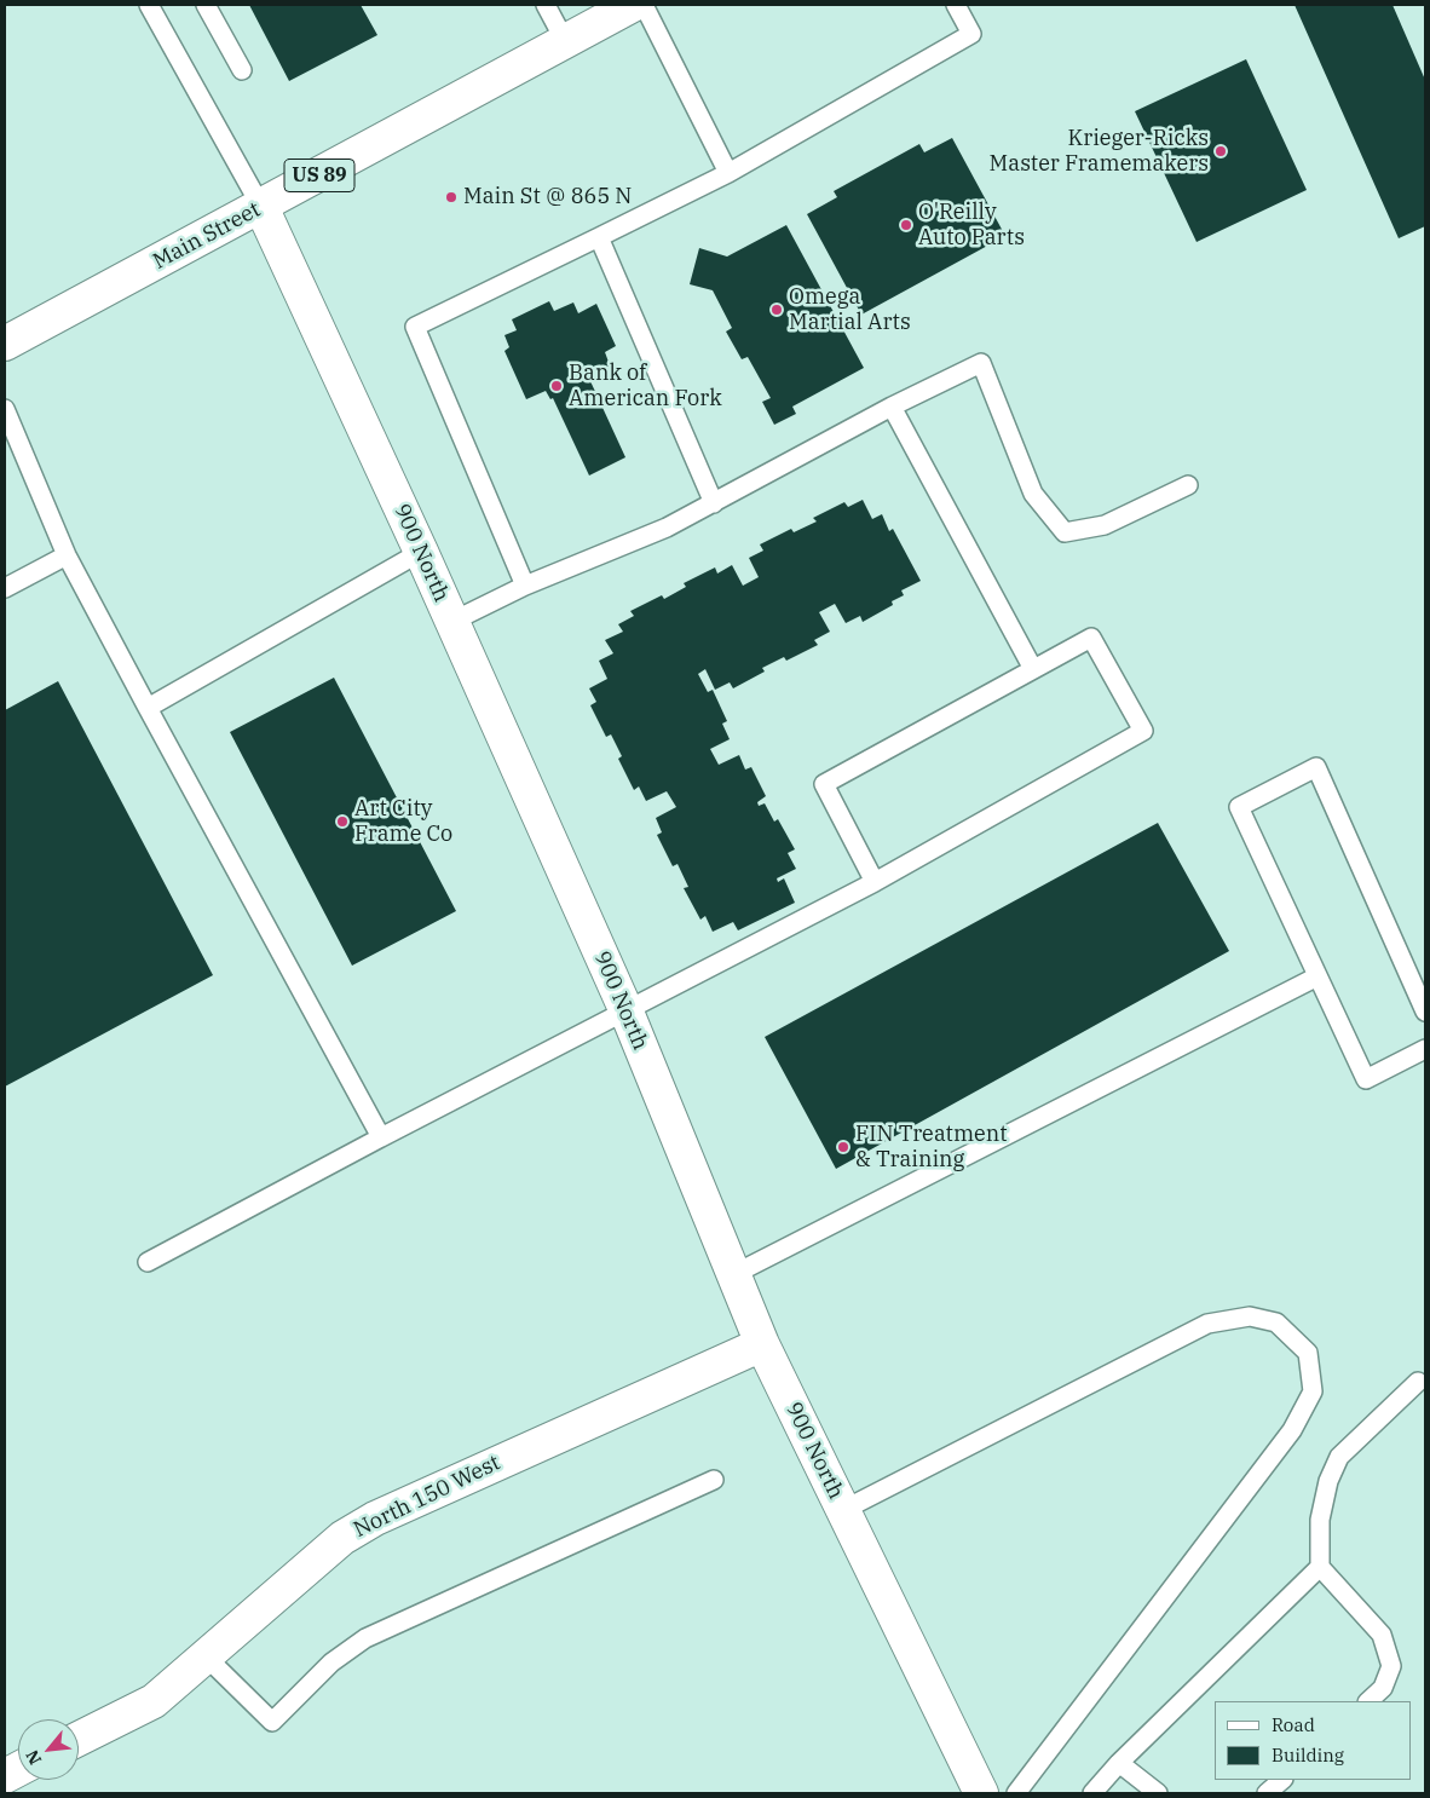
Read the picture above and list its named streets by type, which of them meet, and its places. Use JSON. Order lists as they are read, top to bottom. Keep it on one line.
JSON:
{"streets":{"street":["US 89","Main Street","900 North","North 150 West"]},"crossings":[["Main Street","900 North"],["900 North","North 150 West"]],"places":["Krieger-Ricks Master Framemakers","Main St @ 865 N","O'Reilly Auto Parts","Omega Martial Arts","Bank of American Fork","Art City Frame Co","FIN Treatment & Training"],"legend":["Road","Building"],"north":"bottom left"}
